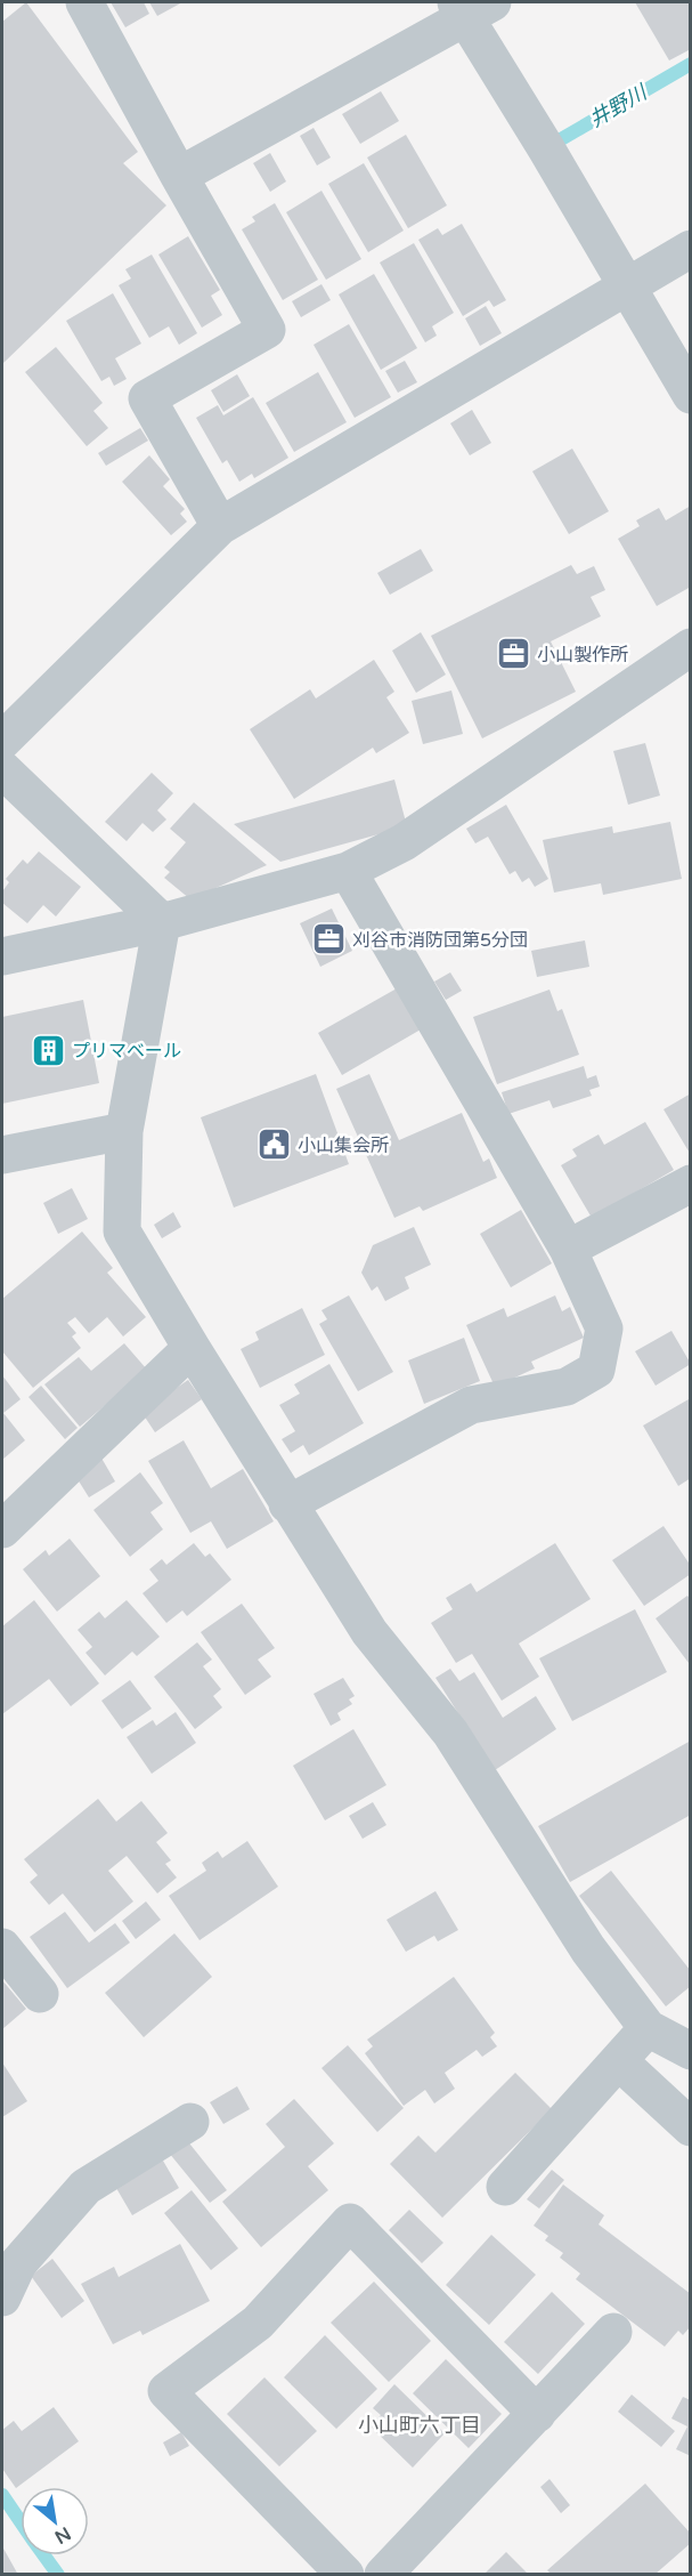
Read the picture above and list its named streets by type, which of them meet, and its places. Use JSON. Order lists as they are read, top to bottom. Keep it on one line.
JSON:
{"districts":["小山町六丁目"],"water":["井野川"],"places":{"office":["小山製作所","刈谷市消防団第5分団"],"building":["プリマベール"],"public building":["小山集会所"]},"north":"bottom right"}
